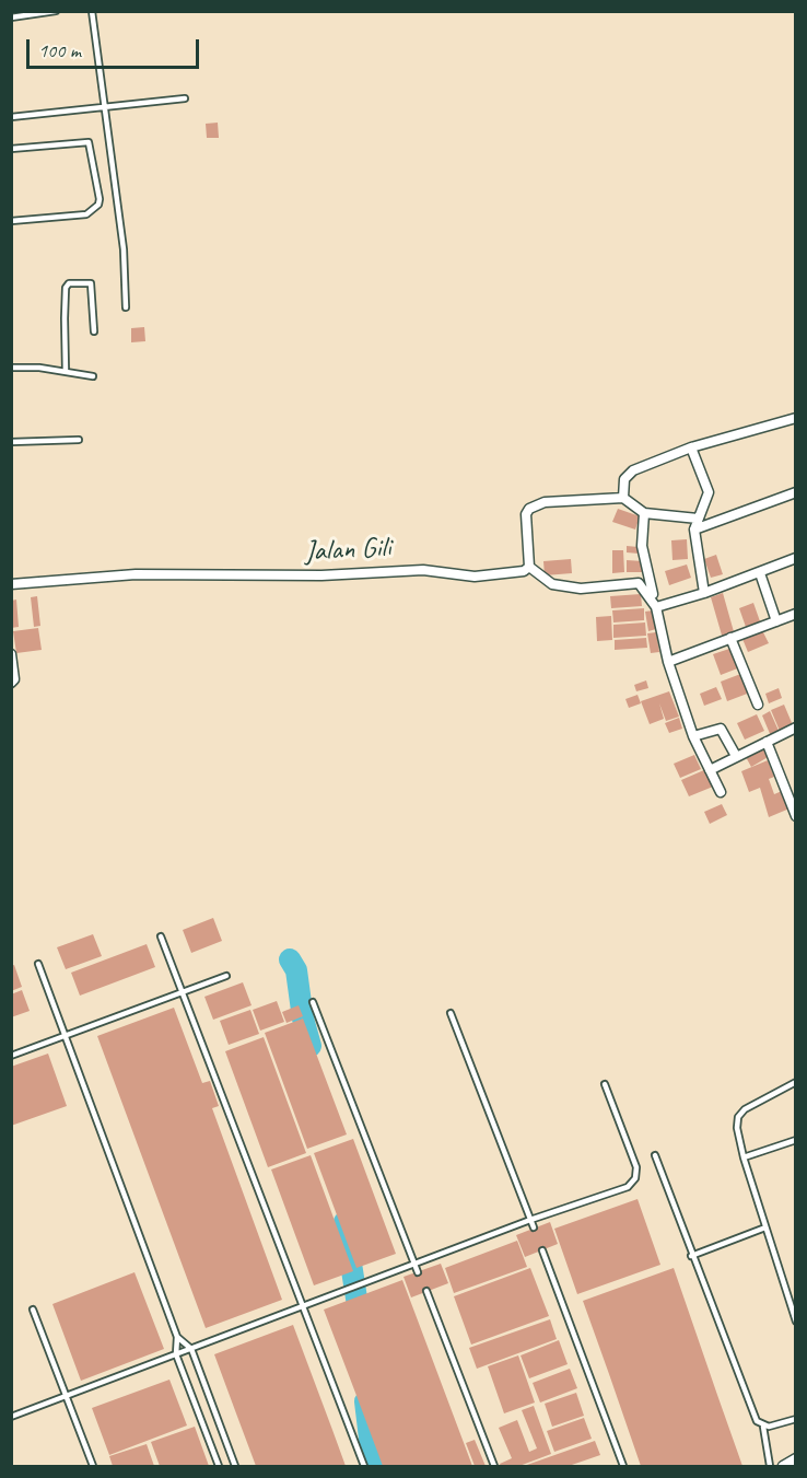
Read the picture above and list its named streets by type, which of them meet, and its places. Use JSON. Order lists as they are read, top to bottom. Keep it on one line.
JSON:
{"streets":{"street":["Jalan Gili"]},"scale_bar":"100 m"}
